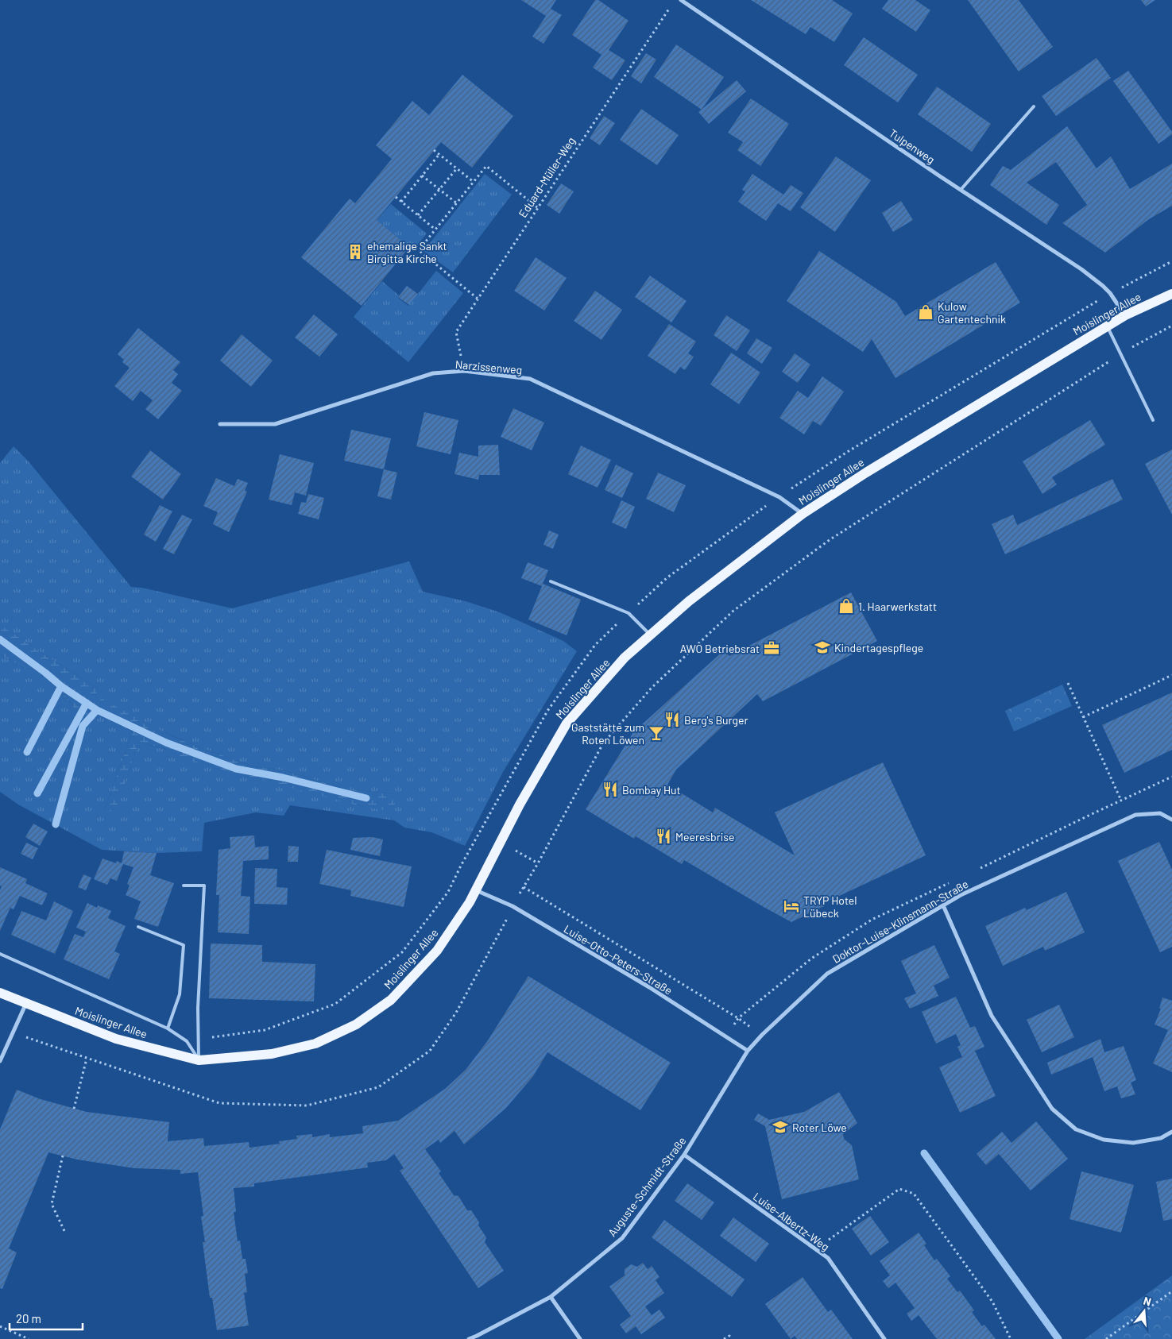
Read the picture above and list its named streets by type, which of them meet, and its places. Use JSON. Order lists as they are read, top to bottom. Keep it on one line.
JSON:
{"streets":{"main road":["Moislinger Allee"],"street":["Tulpenweg","Narzissenweg","Doktor-Luise-Klinsmann-Straße","Luise-Otto-Peters-Straße","Auguste-Schmidt-Straße","Luise-Albertz-Weg"],"path":["Eduard-Müller-Weg"]},"crossings":[["Tulpenweg","Moislinger Allee"],["Eduard-Müller-Weg","Narzissenweg"],["Moislinger Allee","Narzissenweg"],["Moislinger Allee","Luise-Otto-Peters-Straße"],["Doktor-Luise-Klinsmann-Straße","Luise-Otto-Peters-Straße"],["Doktor-Luise-Klinsmann-Straße","Auguste-Schmidt-Straße"],["Luise-Otto-Peters-Straße","Auguste-Schmidt-Straße"],["Auguste-Schmidt-Straße","Luise-Albertz-Weg"]],"places":{"building":["ehemalige Sankt Birgitta Kirche"],"shop":["Kulow Gartentechnik","1. Haarwerkstatt"],"school or university":["Kindertagespflege","Roter Löwe"],"office":["AWO Betriebsrat"],"restaurant":["Berg's Burger","Bombay Hut","Meeresbrise"],"bar":["Gaststätte zum Roten Löwen"],"hotel":["TRYP Hotel Lübeck"]},"scale_bar":"20 m","north":"top"}
